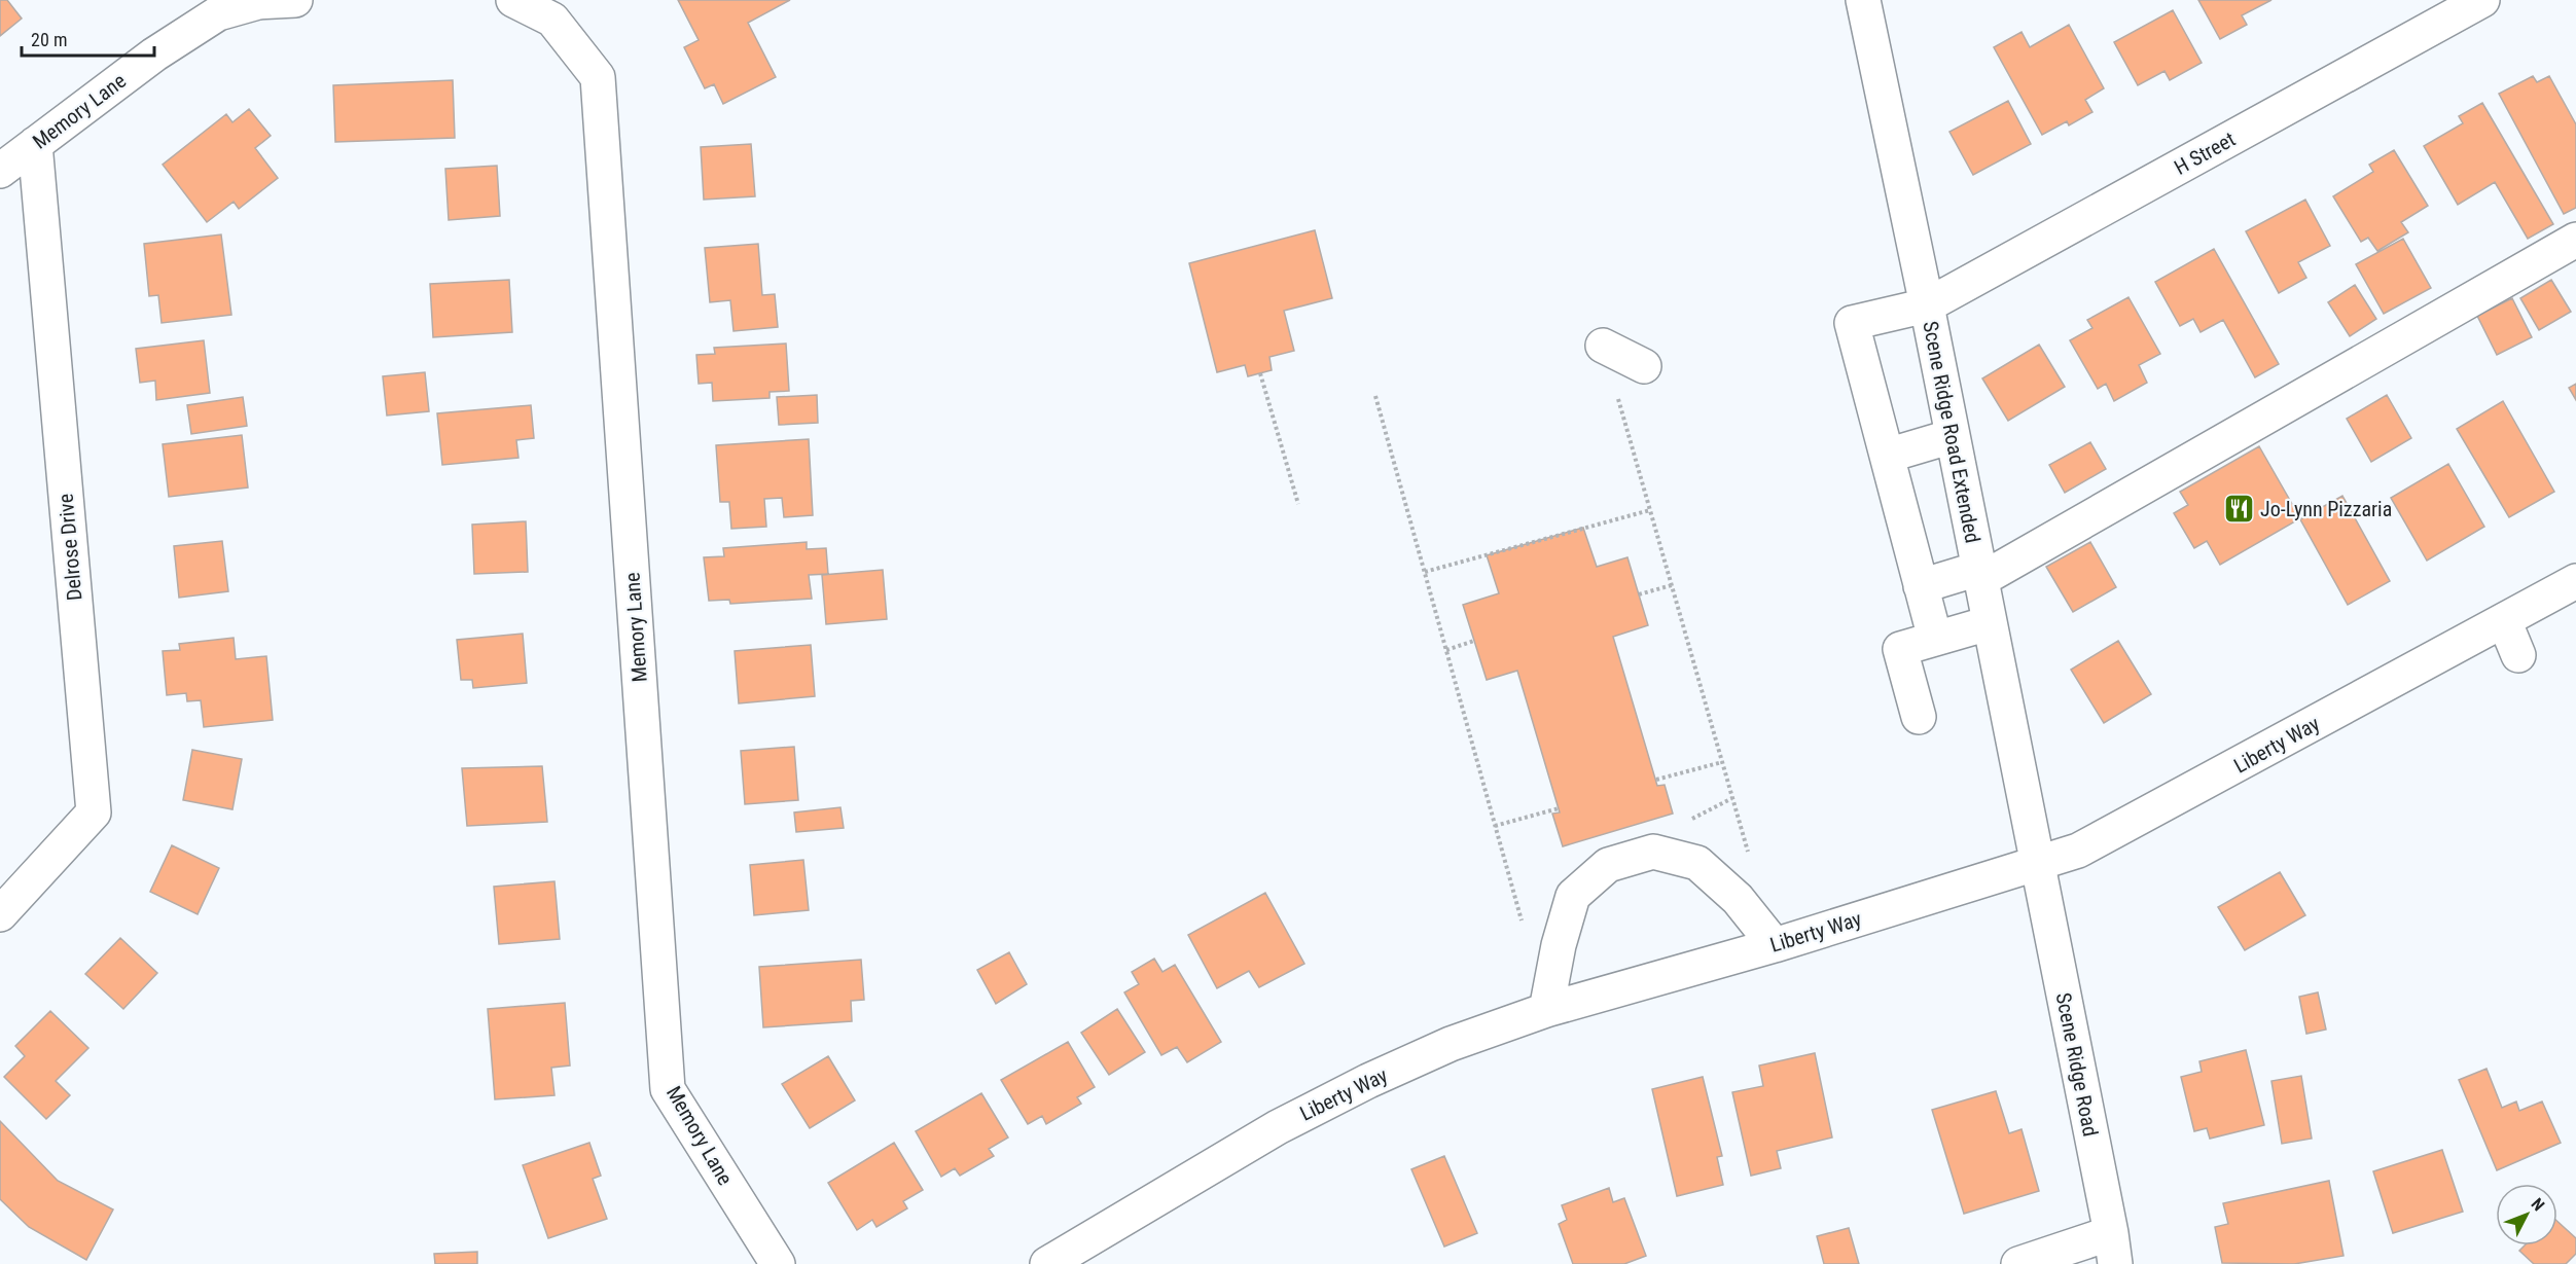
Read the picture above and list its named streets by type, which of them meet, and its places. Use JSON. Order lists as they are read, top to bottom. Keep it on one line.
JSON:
{"streets":{"street":["Memory Lane","H Street","Scene Ridge Road Extended","Delrose Drive","Liberty Way","Scene Ridge Road"]},"crossings":[["Memory Lane","Delrose Drive"],["H Street","Scene Ridge Road Extended"],["Scene Ridge Road Extended","Liberty Way"],["Scene Ridge Road Extended","Scene Ridge Road"],["Liberty Way","Scene Ridge Road"]],"places":{"restaurant":["Jo-Lynn Pizzaria"]},"scale_bar":"20 m","north":"top right"}
